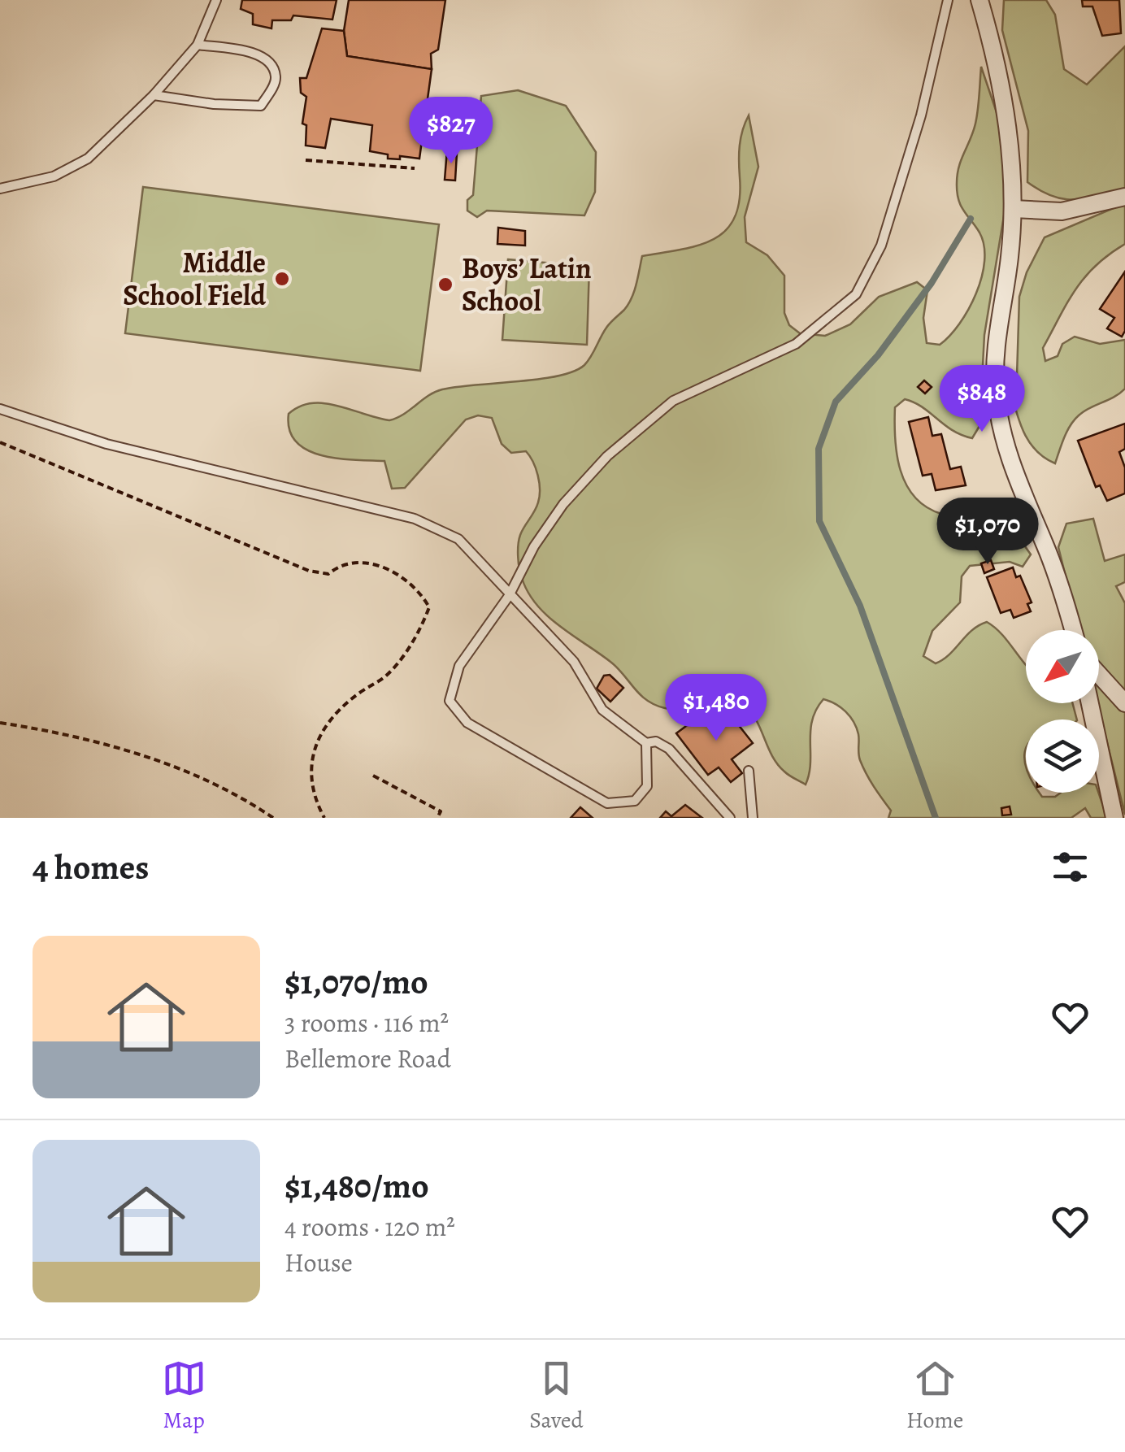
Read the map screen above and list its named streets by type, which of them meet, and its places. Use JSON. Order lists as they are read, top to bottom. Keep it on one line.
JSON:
{"places":["Middle School Field","Boys’ Latin School"],"north":"bottom left","page":{"price":["$827","$848","$1,070","$1,480"],"heading":"4 homes","list":[{"name":"$1,070/mo","note":"3 rooms · 116 m² · Bellemore Road"},{"name":"$1,480/mo","note":"4 rooms · 120 m² · House"}],"tabs":["Map","Saved","Home"]}}
